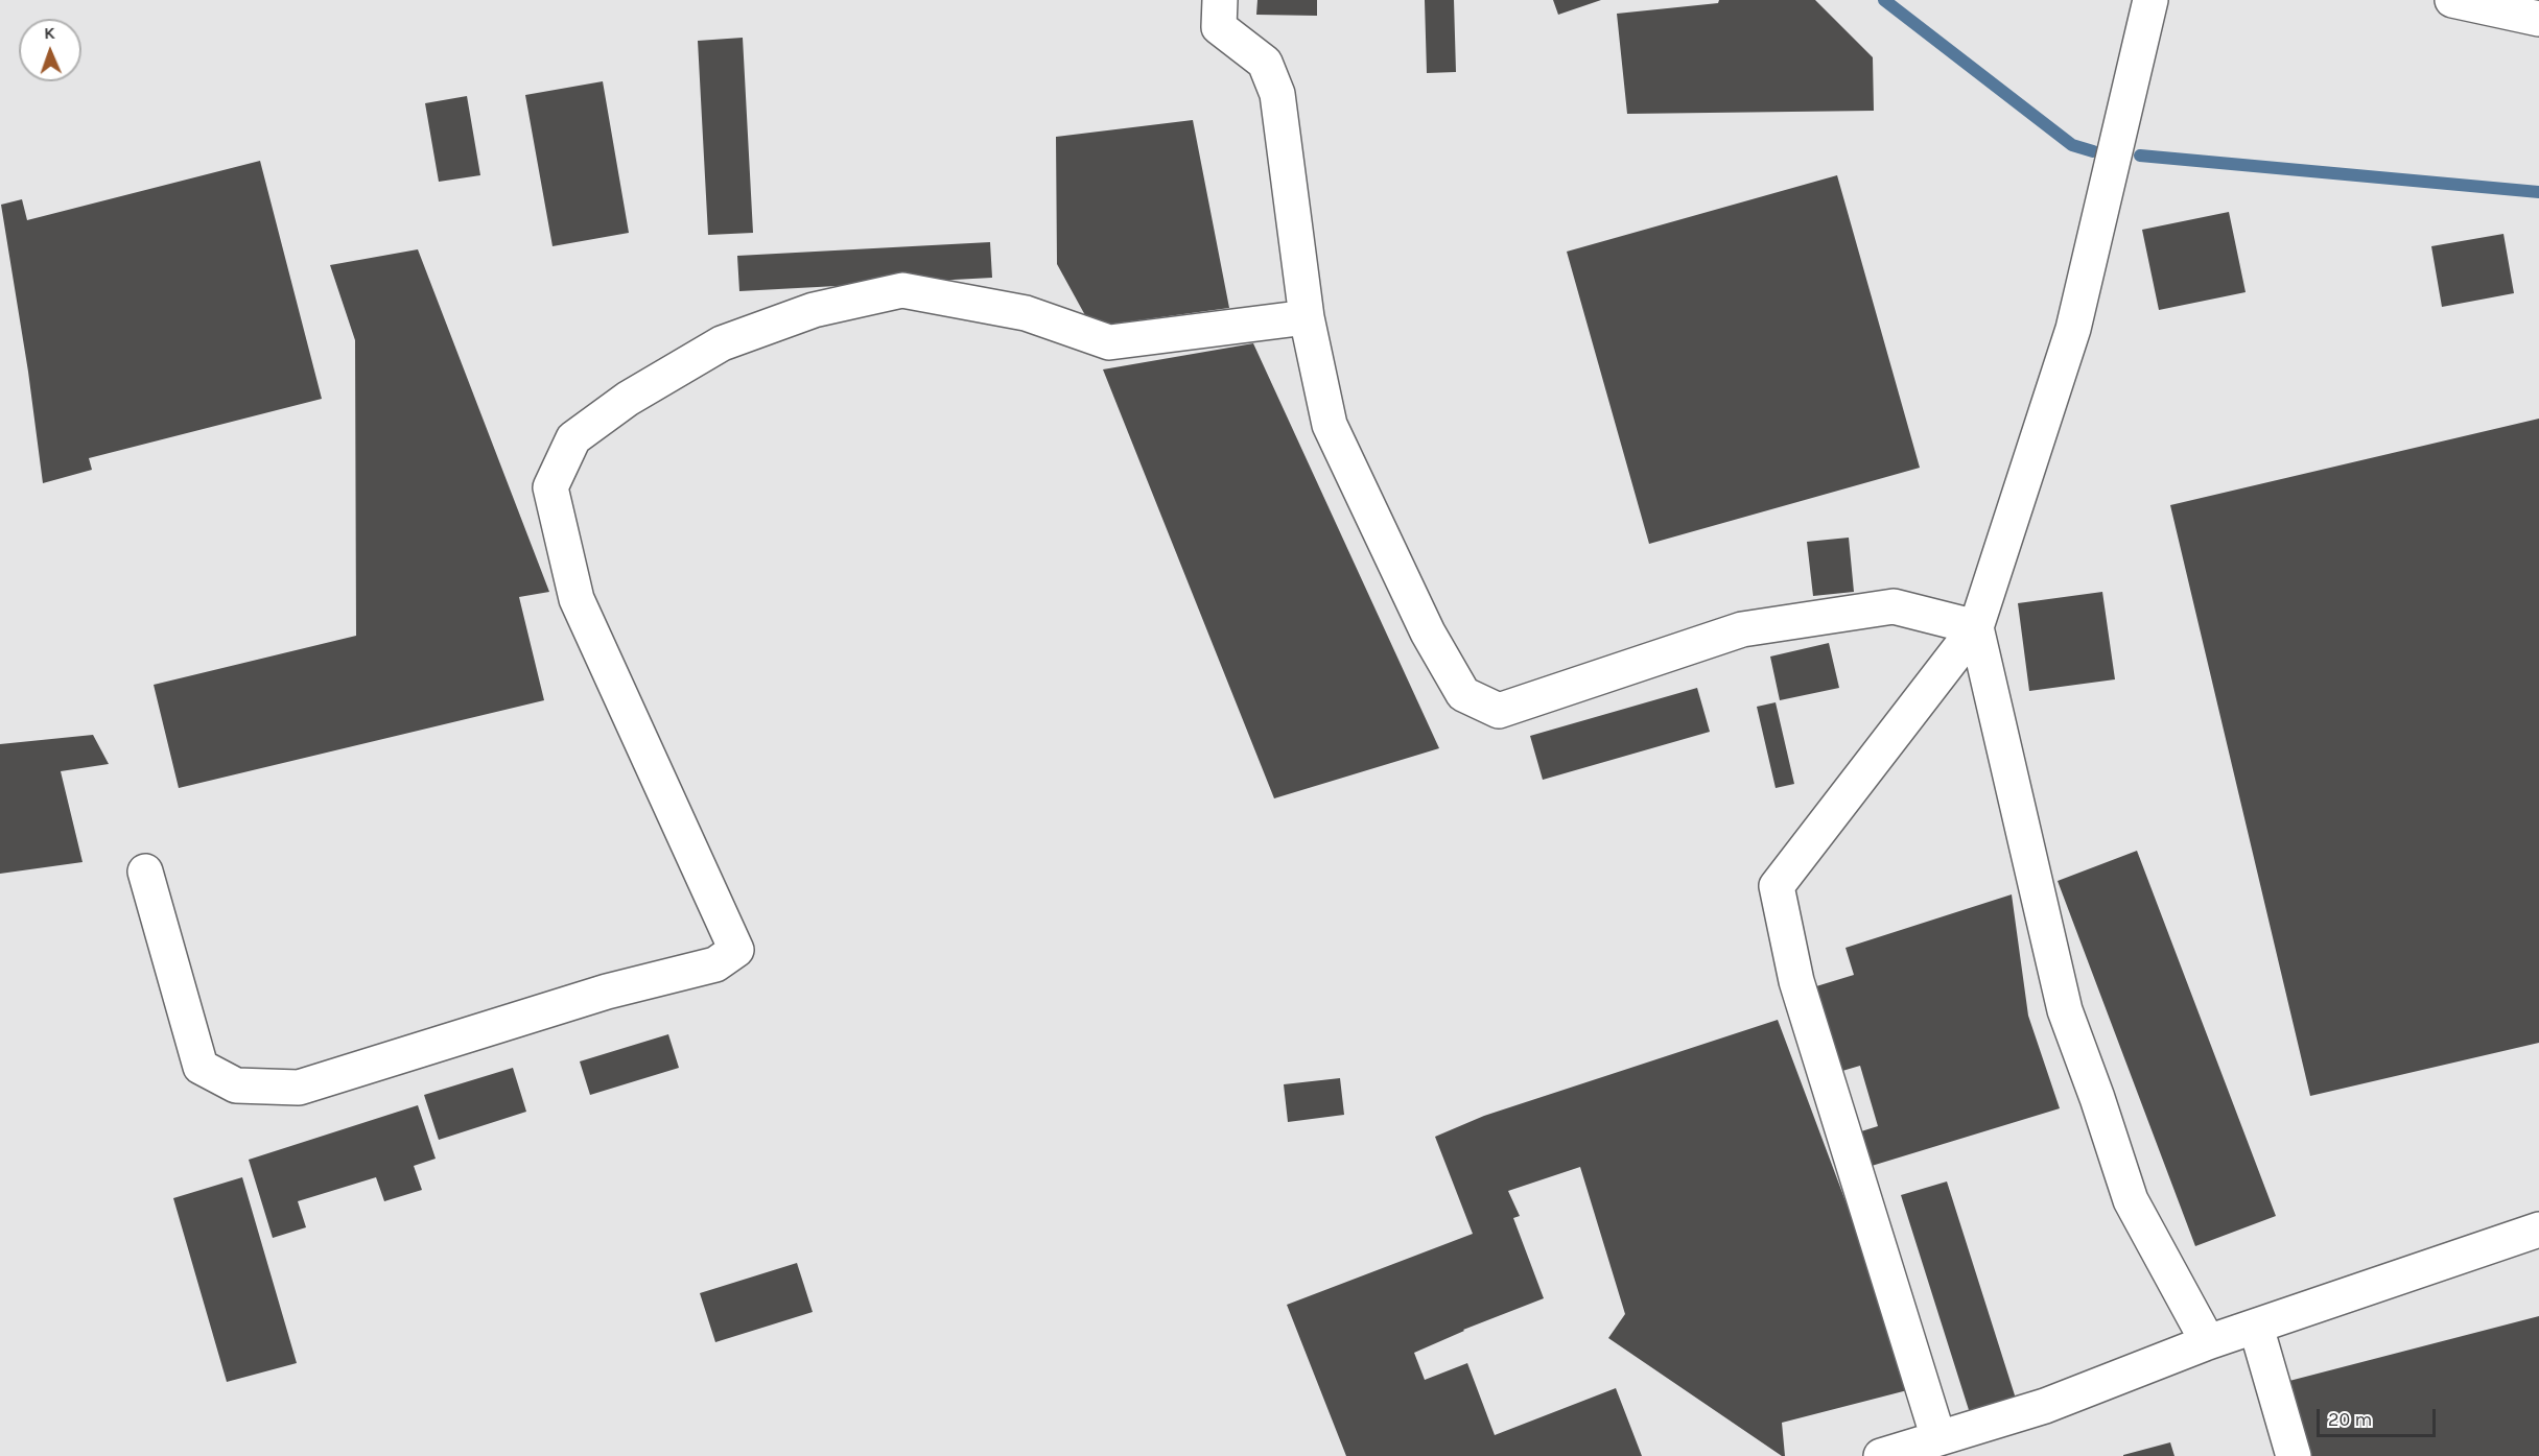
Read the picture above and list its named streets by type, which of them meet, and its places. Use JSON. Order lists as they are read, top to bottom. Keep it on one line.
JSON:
{"scale_bar":"20 m","north":"top"}
